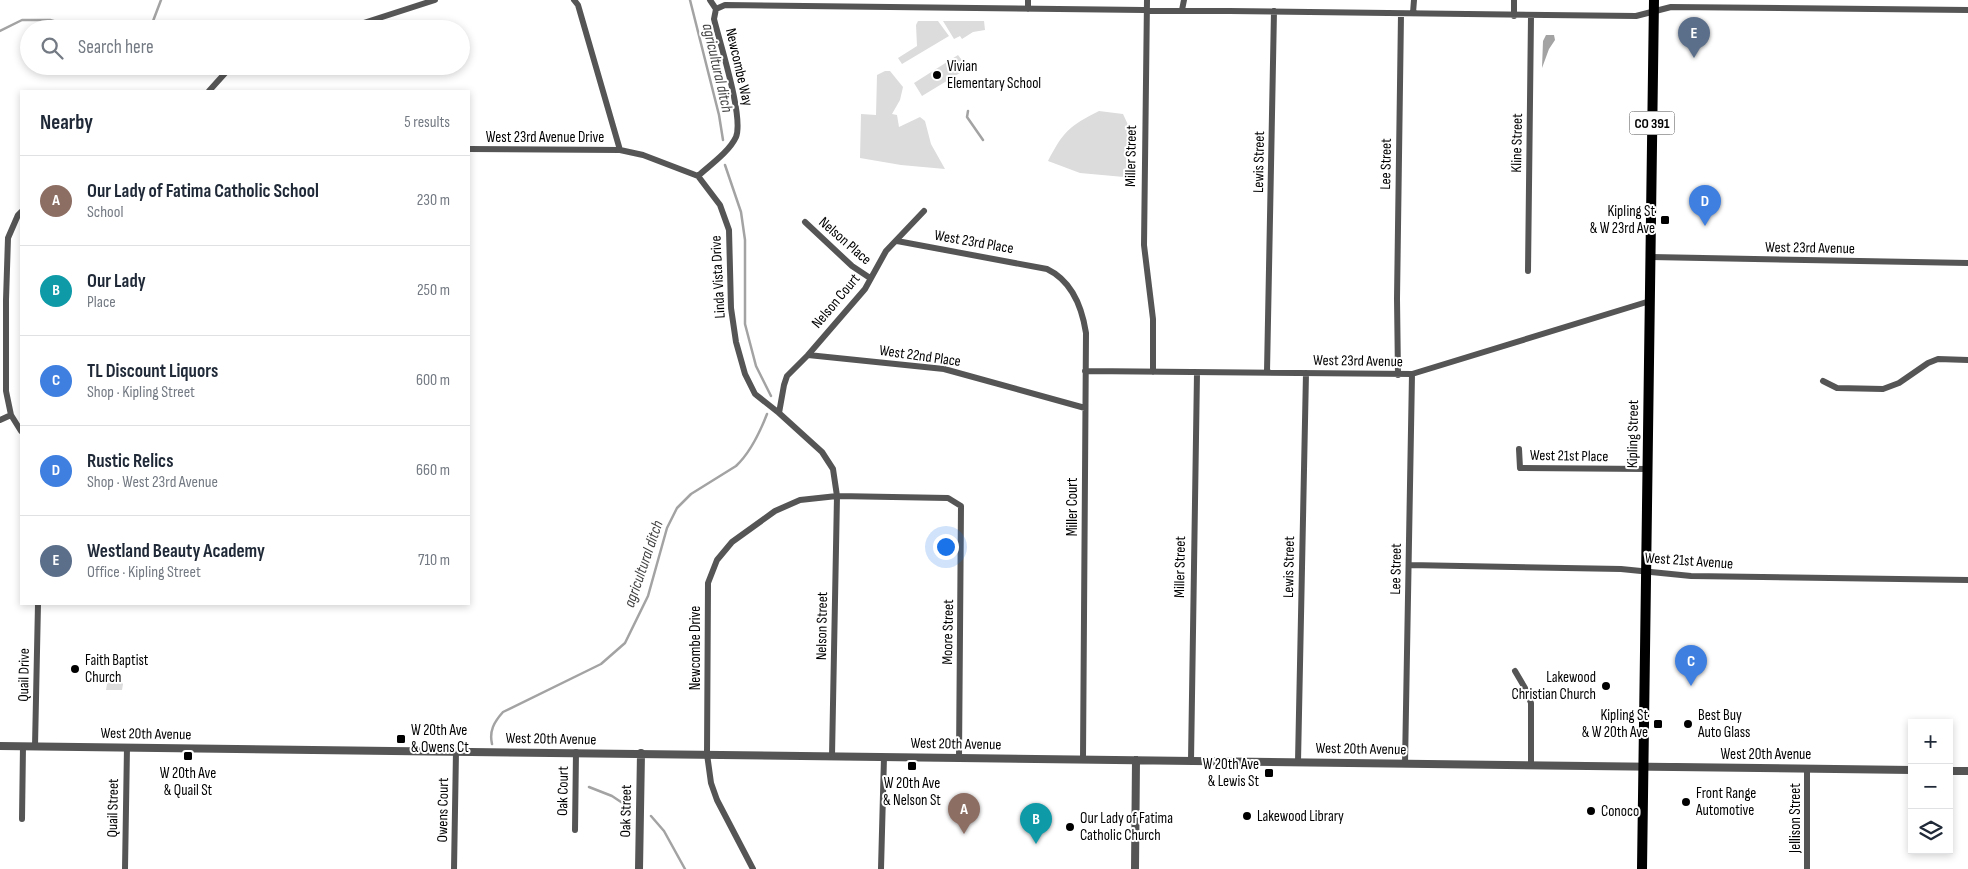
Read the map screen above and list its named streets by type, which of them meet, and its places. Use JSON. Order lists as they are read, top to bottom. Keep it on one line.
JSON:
{"streets":{"main road":["CO 391","Kipling Street"],"street":["Newcombe Way","West 23rd Avenue Drive","Kline Street","Miller Street","Lewis Street","Lee Street","Nelson Place","West 23rd Place","West 23rd Avenue","Linda Vista Drive","Nelson Court","West 22nd Place","West 21st Place","Miller Court","West 21st Avenue","Nelson Street","Moore Street","Newcombe Drive","Quail Drive","West 20th Avenue","Oak Court","Quail Street","Owens Court","Oak Street","Jellison Street"]},"crossings":[["Newcombe Way","Linda Vista Drive"],["Miller Street","West 23rd Avenue"],["Miller Street","West 20th Avenue"],["Lewis Street","West 23rd Avenue"],["Lewis Street","West 20th Avenue"],["Lee Street","West 23rd Avenue"],["Lee Street","West 21st Avenue"],["Lee Street","West 20th Avenue"],["Nelson Place","Nelson Court"],["West 23rd Place","Nelson Court"],["West 23rd Place","Miller Court"],["West 23rd Avenue","Kipling Street"],["West 23rd Avenue","Miller Court"],["Linda Vista Drive","Nelson Court"],["Linda Vista Drive","Nelson Street"],["Linda Vista Drive","Newcombe Drive"],["Nelson Court","West 22nd Place"],["West 22nd Place","Miller Court"],["Kipling Street","West 21st Place"],["Kipling Street","West 21st Avenue"],["Kipling Street","West 20th Avenue"],["Miller Court","West 20th Avenue"],["Nelson Street","Newcombe Drive"],["Nelson Street","West 20th Avenue"],["Moore Street","Newcombe Drive"],["Moore Street","West 20th Avenue"],["Newcombe Drive","West 20th Avenue"],["Quail Drive","West 20th Avenue"],["West 20th Avenue","Oak Court"],["West 20th Avenue","Quail Street"],["West 20th Avenue","Owens Court"],["West 20th Avenue","Oak Street"],["West 20th Avenue","Jellison Street"]],"water":["agricultural ditch"],"places":{"other":["Vivian Elementary School","Faith Baptist Church","Lakewood Christian Church","Best Buy Auto Glass","Front Range Automotive","Conoco","Lakewood Library","Our Lady of Fatima Catholic Church"],"transit":["Kipling St & W 23rd Ave","Kipling St & W 20th Ave","W 20th Ave & Owens Ct","W 20th Ave & Quail St","W 20th Ave & Nelson St","W 20th Ave & Lewis St"]},"page":{"pins":["E","D","C","A","B"],"search":"Search here","heading":["Nearby","5 results"],"list":[{"mark":"A","name":"Our Lady of Fatima Catholic School","note":"School","value":"230 m"},{"mark":"B","name":"Our Lady","note":"Place","value":"250 m"},{"mark":"C","name":"TL Discount Liquors","note":"Shop · Kipling Street","value":"600 m"},{"mark":"D","name":"Rustic Relics","note":"Shop · West 23rd Avenue","value":"660 m"},{"mark":"E","name":"Westland Beauty Academy","note":"Office · Kipling Street","value":"710 m"}],"map_buttons":["+","−"]}}
